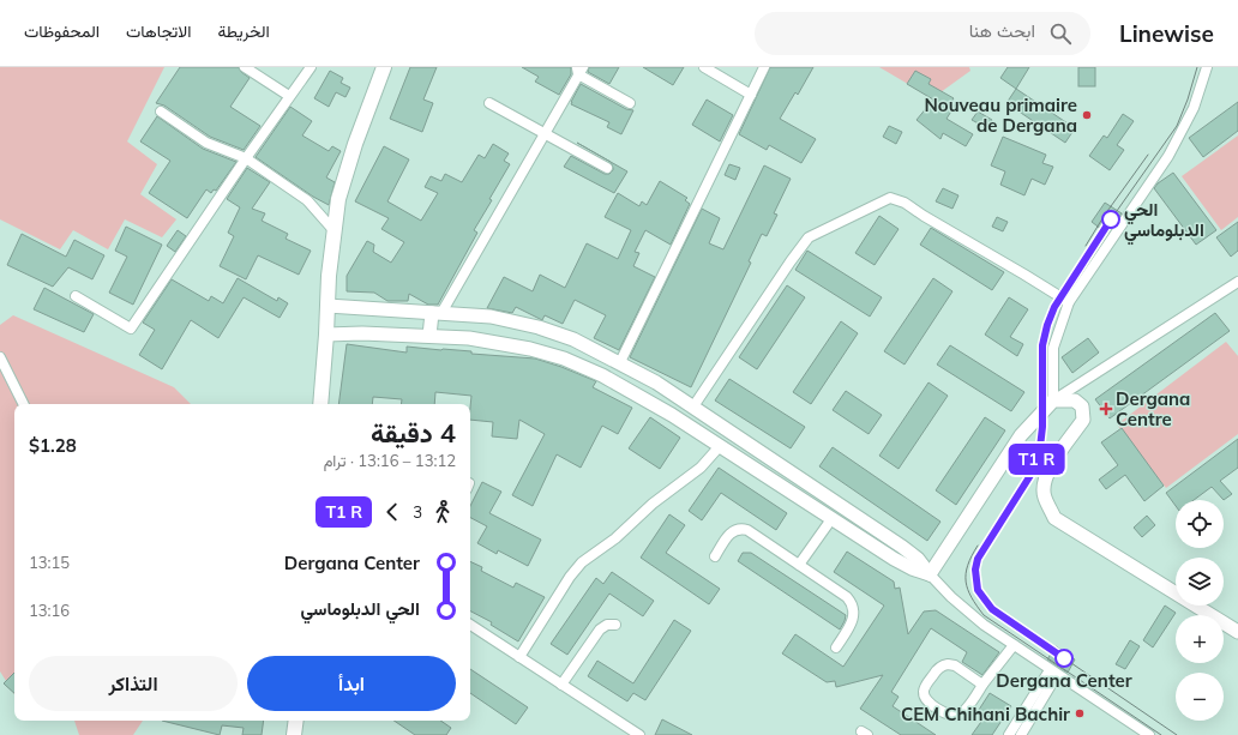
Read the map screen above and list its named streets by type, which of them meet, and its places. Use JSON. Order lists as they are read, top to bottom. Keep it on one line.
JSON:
{"places":{"other":["Nouveau primaire de Dergana","الحي الدبلوماسي","Dergana Center","CEM Chihani Bachir"],"health":["Dergana Centre"]},"page":{"header":"Linewise","search":"ابحث هنا","nav":["الخريطة","الاتجاهات","المحفوظات"],"on_map":"T1 R","heading":["4 دقيقة","13:12 – 13:16 · ترام","$1.28"],"legs":["3","T1 R"],"map_buttons":["+","−"],"list":[{"name":"Dergana Center","value":"13:15"},{"name":"الحي الدبلوماسي","value":"13:16"}],"buttons":["ابدأ","التذاكر"]}}
